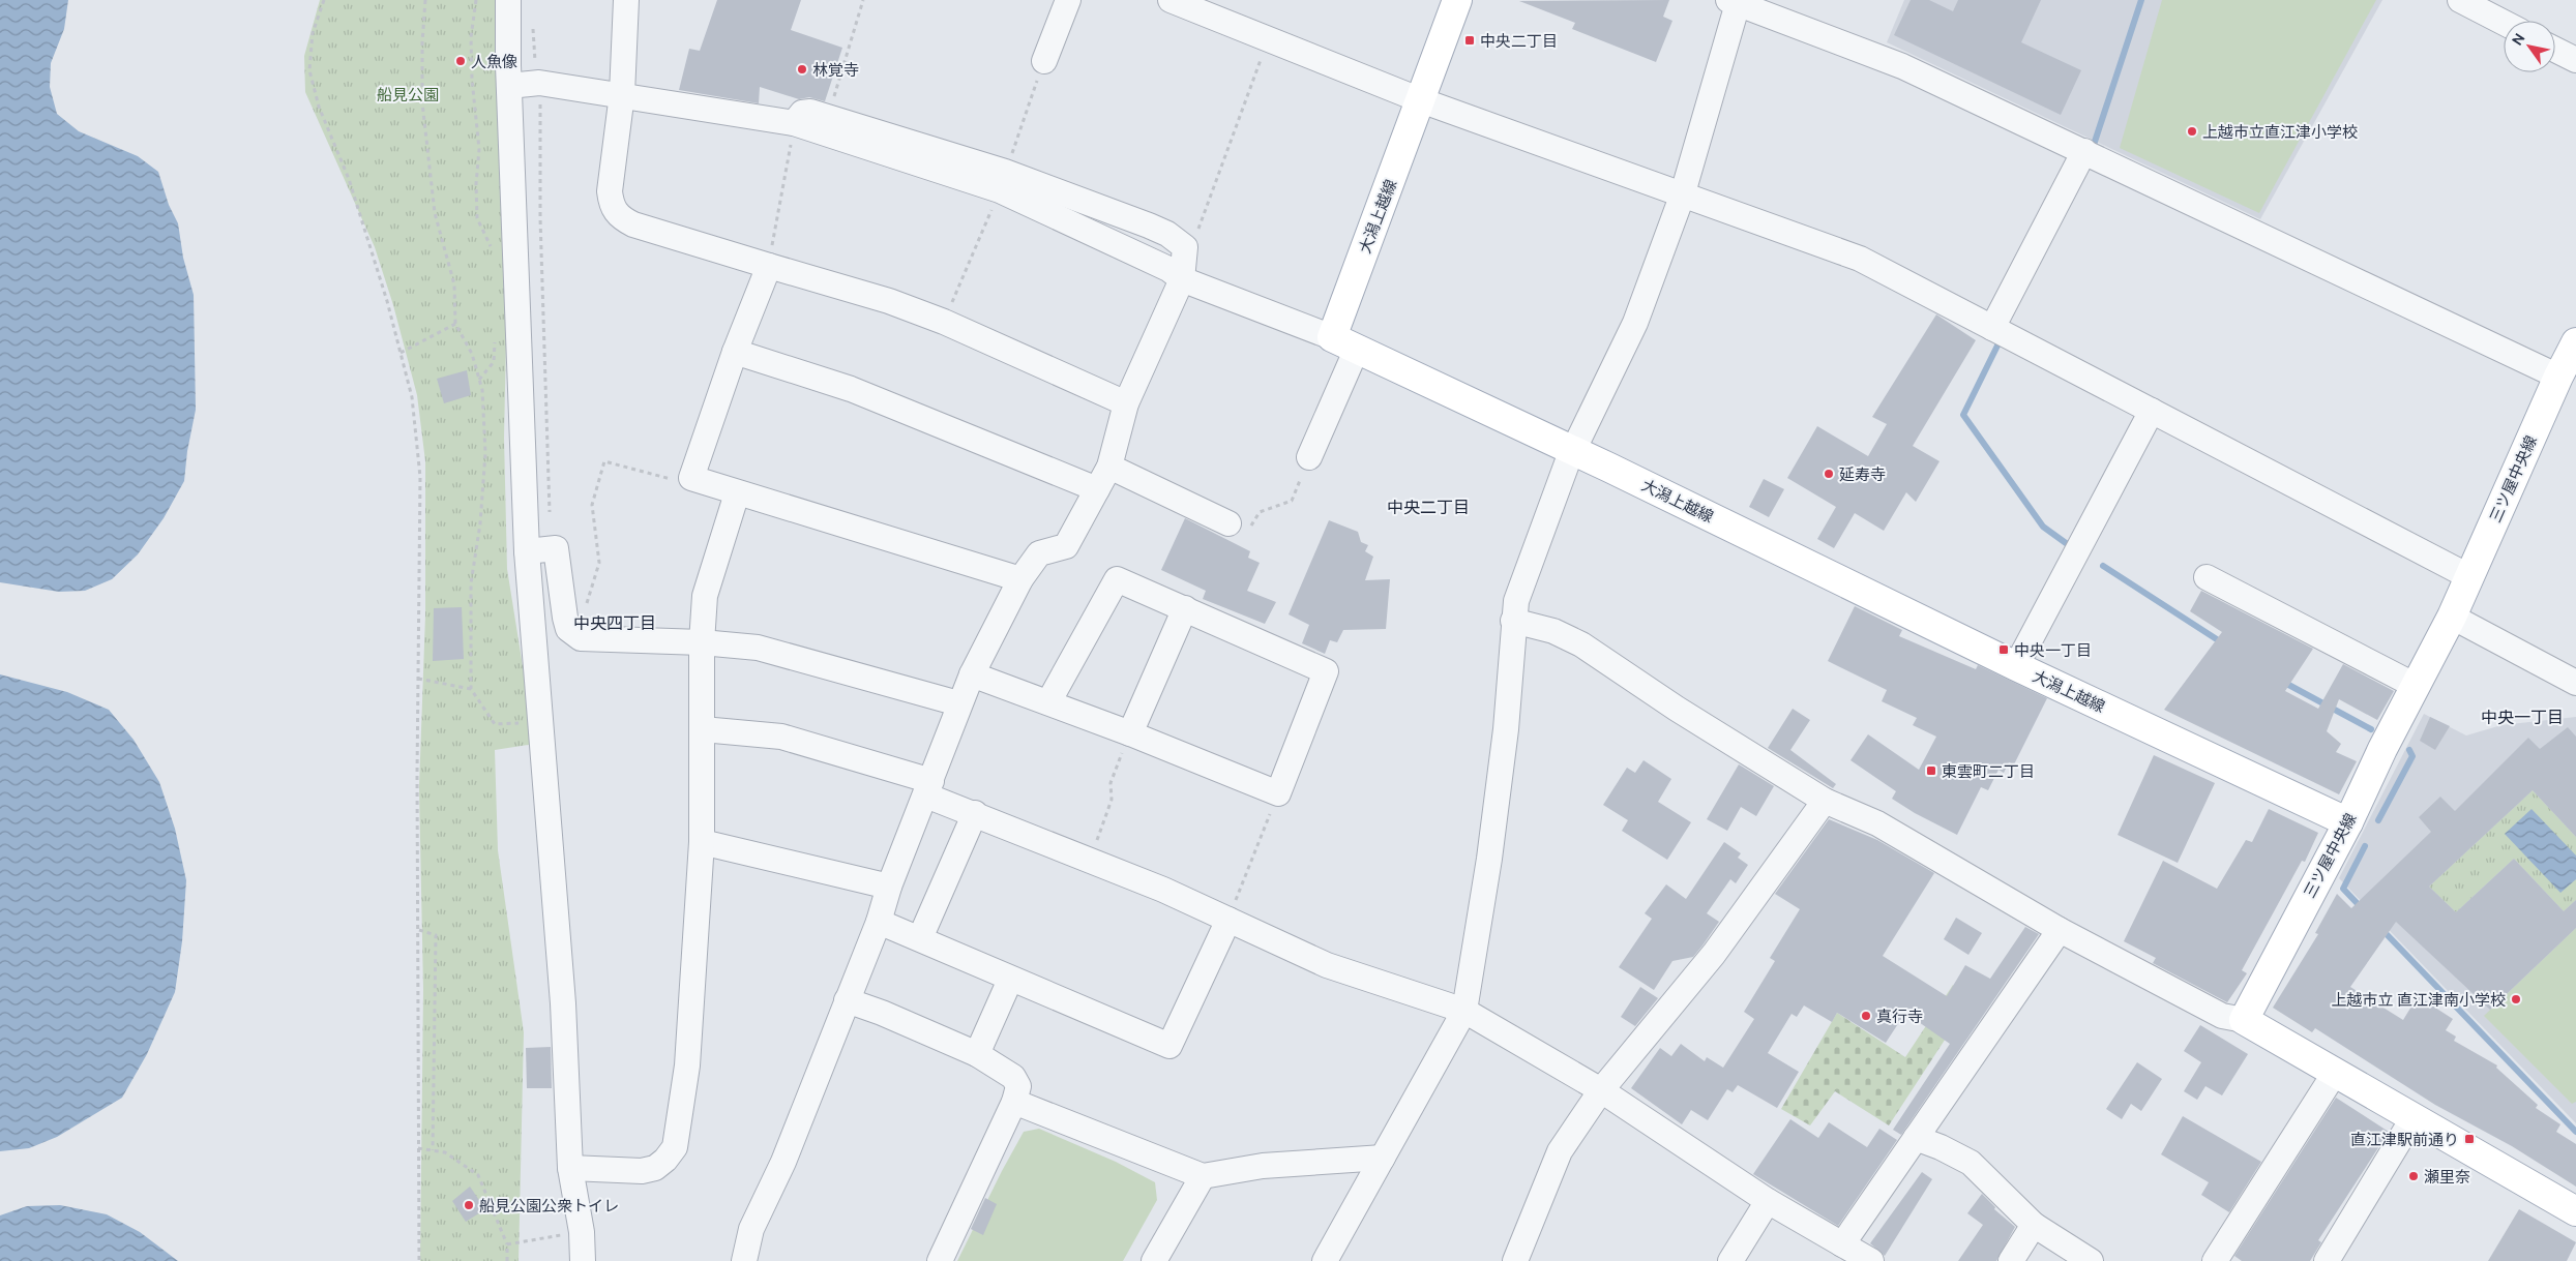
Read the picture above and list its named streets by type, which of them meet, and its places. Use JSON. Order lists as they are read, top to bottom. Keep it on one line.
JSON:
{"streets":{"main road":["大潟上越線","三ツ屋中央線"]},"crossings":[["大潟上越線","三ツ屋中央線"]],"districts":["中央二丁目","中央四丁目","中央一丁目"],"parks":["船見公園"],"places":{"transit":["中央二丁目","中央一丁目","東雲町二丁目","直江津駅前通り"],"other":["人魚像","林覚寺","上越市立直江津小学校","延寿寺","上越市立 直江津南小学校","真行寺","瀬里奈","船見公園公衆トイレ"]},"north":"top left"}
